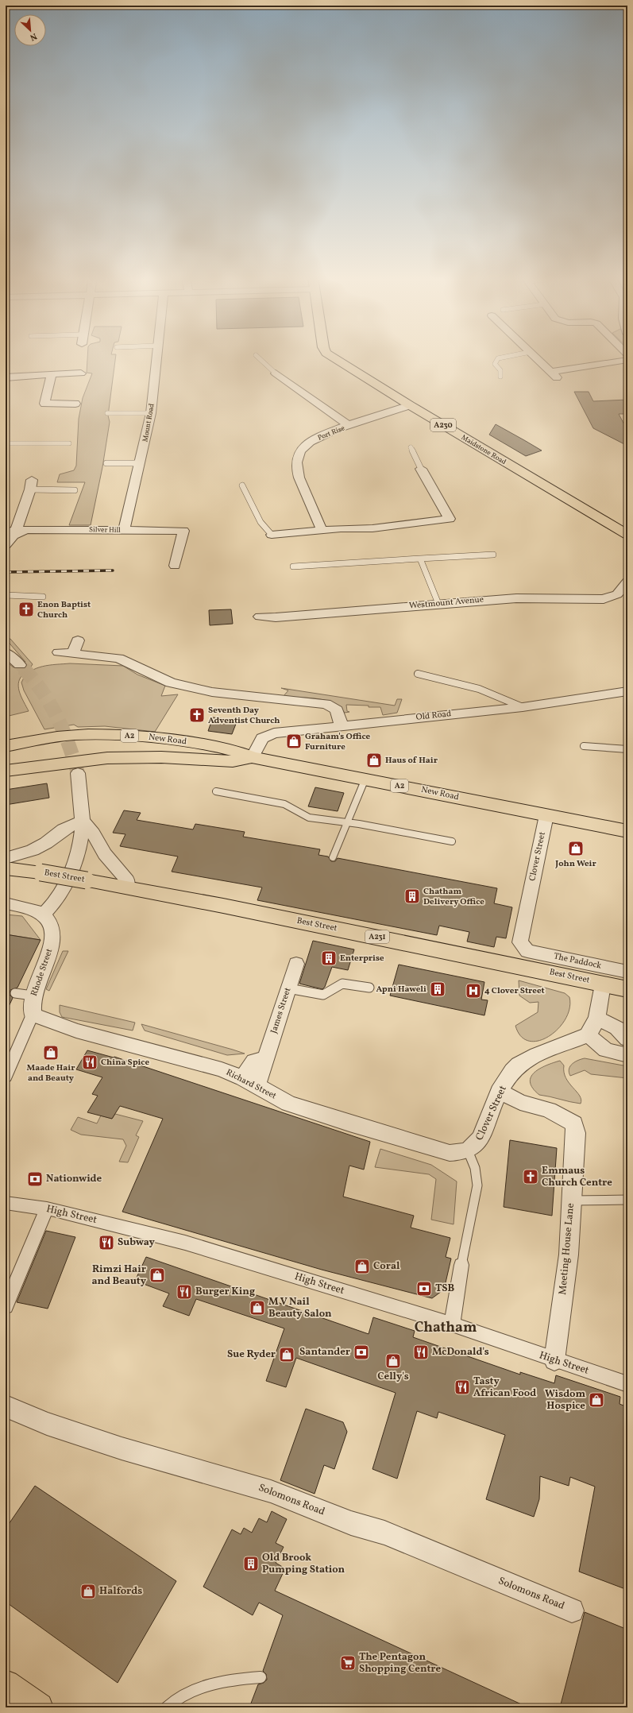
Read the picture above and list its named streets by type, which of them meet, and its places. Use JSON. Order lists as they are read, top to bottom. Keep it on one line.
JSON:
{"streets":{"main road":["A230","Maidstone Road","A2","New Road","Best Street","A231"],"street":["Mount Road","Port Rise","Silver Hill","Westmount Avenue","Old Road","Clover Street","The Paddock","Rhode Street","James Street","Richard Street","High Street","Meeting House Lane","Solomons Road"]},"crossings":[["Mount Road","Silver Hill"],["Port Rise","Maidstone Road"],["Old Road","New Road"],["New Road","Clover Street"],["Clover Street","The Paddock"],["Clover Street","Richard Street"],["Clover Street","Meeting House Lane"],["Rhode Street","Richard Street"],["James Street","Richard Street"],["High Street","Meeting House Lane"]],"districts":["Chatham"],"places":{"church":["Enon Baptist Church","Seventh Day Adventist Church","Emmaus Church Centre"],"shop":["Graham's Office Furniture","Haus of Hair","John Weir","Maade Hair and Beauty","Coral","Rimzi Hair and Beauty","M V Nail Beauty Salon","Sue Ryder","Celly's","Wisdom Hospice","Halfords"],"building":["Chatham Delivery Office","Enterprise","Apni Haweli","Old Brook Pumping Station"],"hospital":["4 Clover Street"],"restaurant":["China Spice","Subway","Burger King","McDonald's","Tasty African Food"],"bank":["Nationwide","TSB","Santander"],"supermarket":["The Pentagon Shopping Centre"]},"north":"bottom right"}
